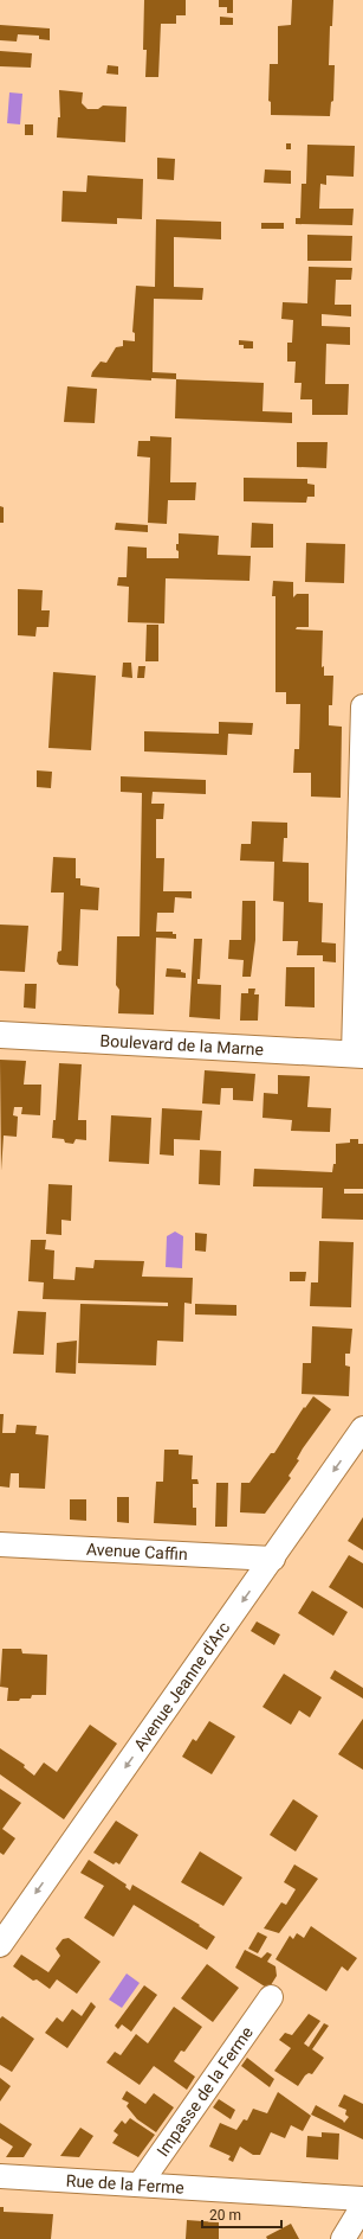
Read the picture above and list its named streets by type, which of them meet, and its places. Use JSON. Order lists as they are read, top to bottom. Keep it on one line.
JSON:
{"streets":{"street":["Boulevard de la Marne","Avenue Caffin","Avenue Jeanne d'Arc","Impasse de la Ferme","Rue de la Ferme"]},"crossings":[["Avenue Caffin","Avenue Jeanne d'Arc"],["Impasse de la Ferme","Rue de la Ferme"]],"one_way":["Avenue Jeanne d'Arc"],"scale_bar":"20 m"}
